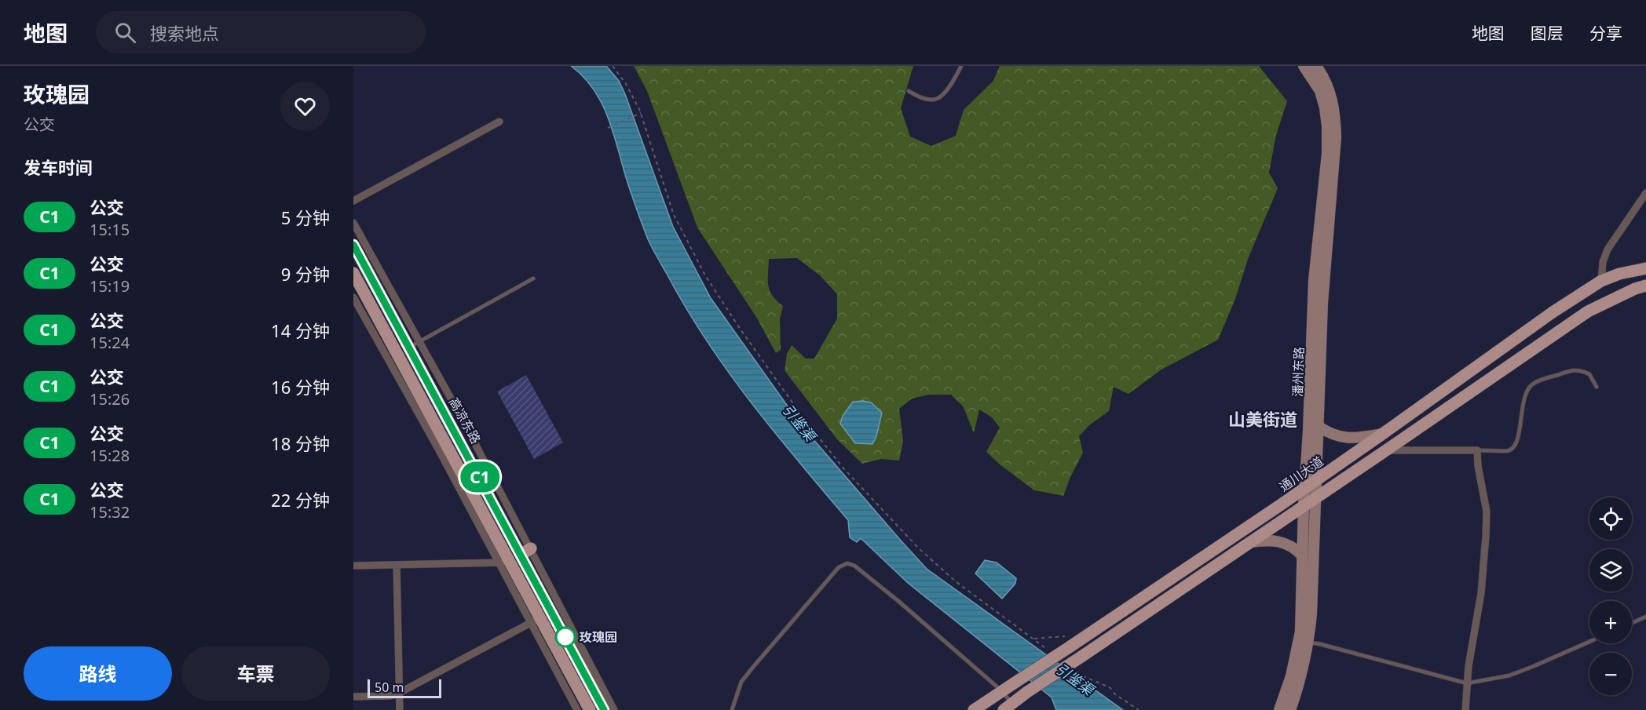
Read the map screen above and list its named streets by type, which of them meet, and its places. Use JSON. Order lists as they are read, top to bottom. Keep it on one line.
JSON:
{"streets":{"main road":["潘州东路","高凉东路","通川大道"]},"crossings":[["潘州东路","通川大道"]],"districts":["山美街道"],"water":["引鉴渠"],"places":["玫瑰园"],"lines":["bus line C1"],"scale_bar":"50 m","page":{"header":"地图","search":"搜索地点","nav":["地图","图层","分享"],"heading":[["玫瑰园","公交"],"发车时间"],"on_map":"C1","list":[{"mark":"C1","name":"公交","note":"15:15","value":"5 分钟"},{"mark":"C1","name":"公交","note":"15:19","value":"9 分钟"},{"mark":"C1","name":"公交","note":"15:24","value":"14 分钟"},{"mark":"C1","name":"公交","note":"15:26","value":"16 分钟"},{"mark":"C1","name":"公交","note":"15:28","value":"18 分钟"},{"mark":"C1","name":"公交","note":"15:32","value":"22 分钟"}],"map_buttons":["+","−"],"buttons":["路线","车票"],"scale":"50 m"}}
